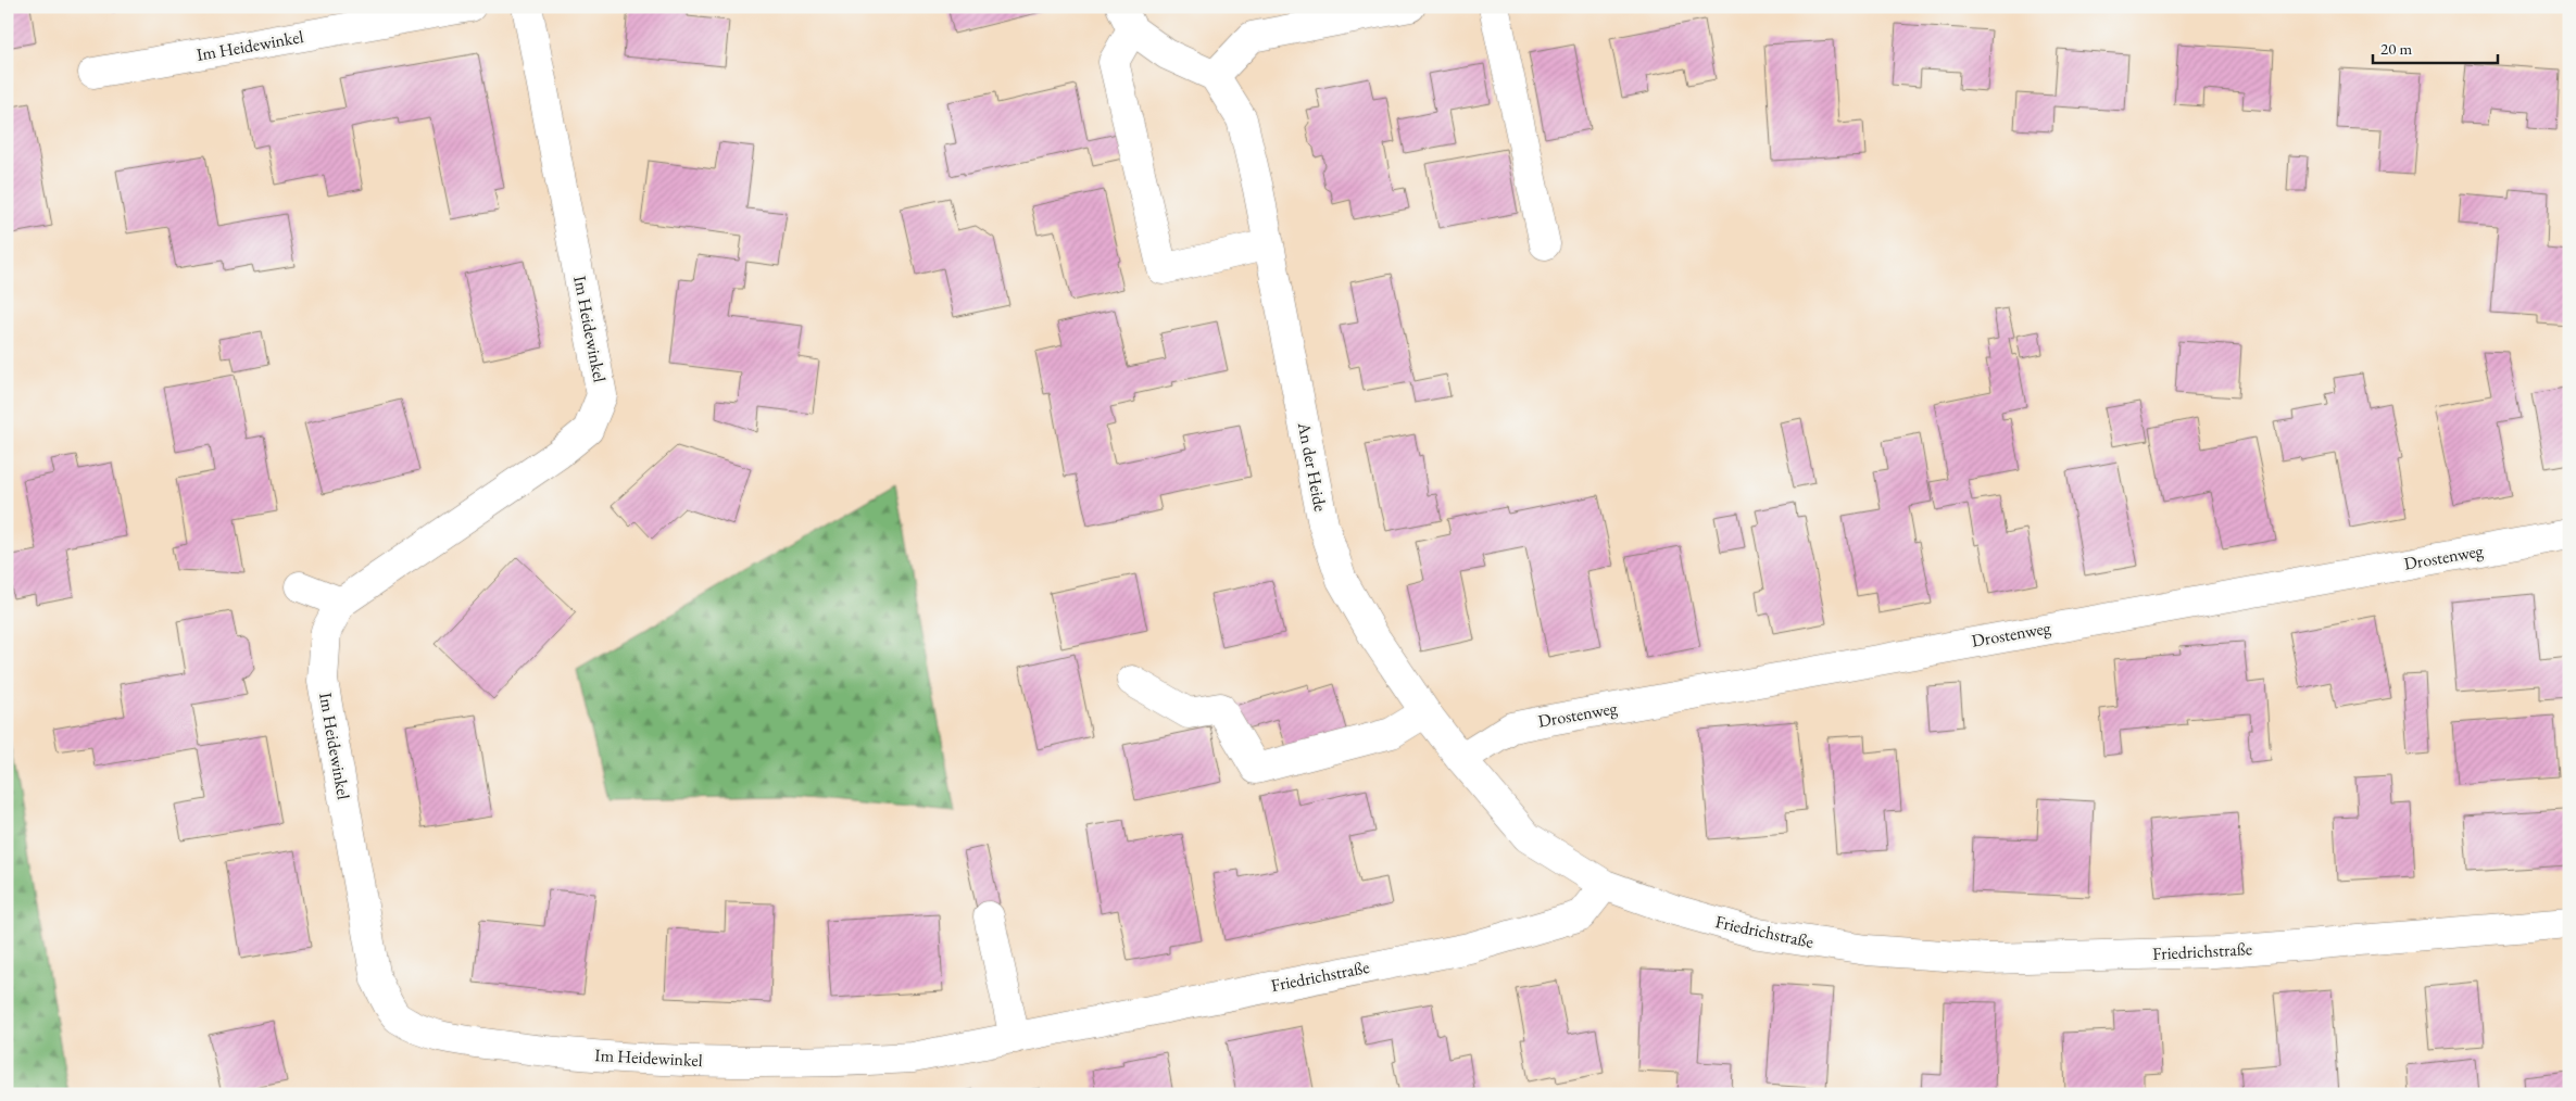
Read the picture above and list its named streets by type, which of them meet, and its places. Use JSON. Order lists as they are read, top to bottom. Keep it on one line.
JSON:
{"streets":{"street":["Im Heidewinkel","An der Heide","Drostenweg","Friedrichstraße"]},"crossings":[["Im Heidewinkel","Friedrichstraße"],["An der Heide","Drostenweg"],["An der Heide","Friedrichstraße"]],"scale_bar":"20 m"}
